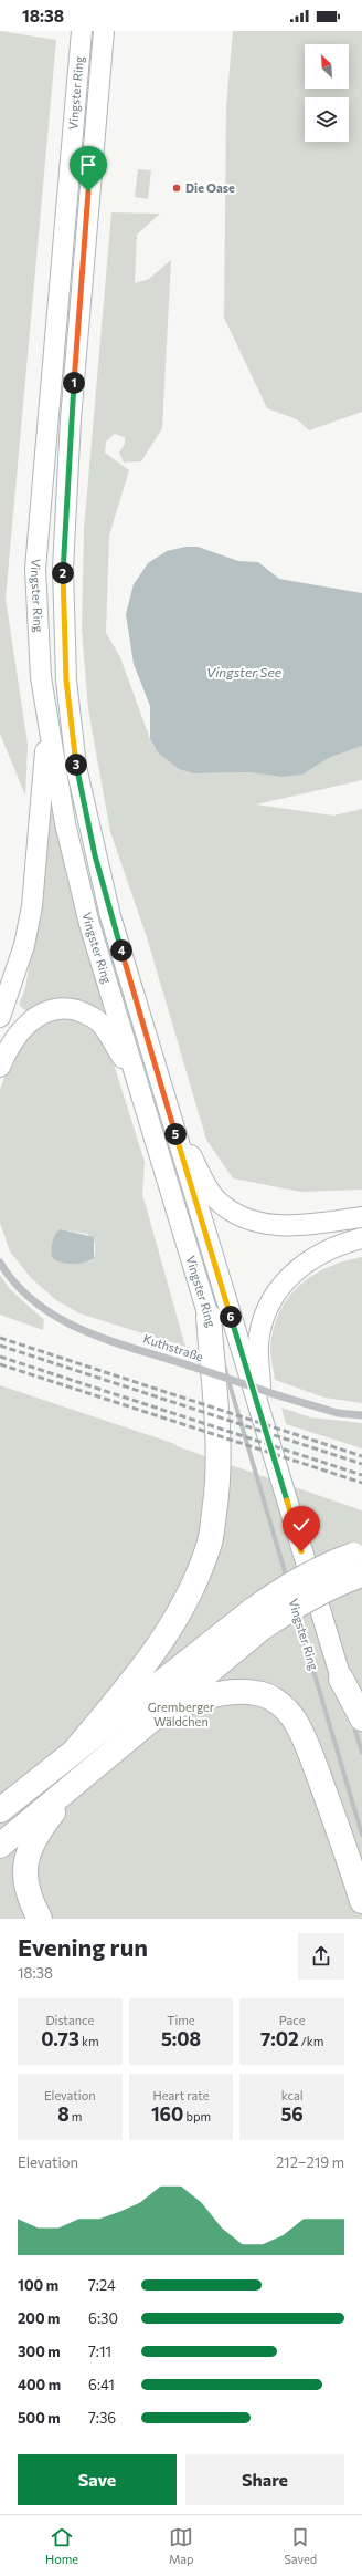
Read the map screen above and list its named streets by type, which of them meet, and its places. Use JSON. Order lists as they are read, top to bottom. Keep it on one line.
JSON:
{"streets":{"main road":["Vingster Ring"],"street":["Kuthstraße"]},"water":["Vingster See"],"parks":["Gremberger Wäldchen"],"places":["Die Oase"],"north":"top left","page":{"status":"18:38","pins":["1","2","3","4","5","6"],"heading":["Evening run","18:38"],"stats":[["Distance","0.73 km"],["Time","5:08"],["Pace","7:02 /km"],["Elevation","8 m"],["Heart rate","160 bpm"],["kcal","56"]],"chart":["Elevation","212–219 m"],"list":[{"name":"100 m","note":"7:24"},{"name":"200 m","note":"6:30"},{"name":"300 m","note":"7:11"},{"name":"400 m","note":"6:41"},{"name":"500 m","note":"7:36"}],"buttons":["Save","Share"],"tabs":["Home","Map","Saved"]}}
